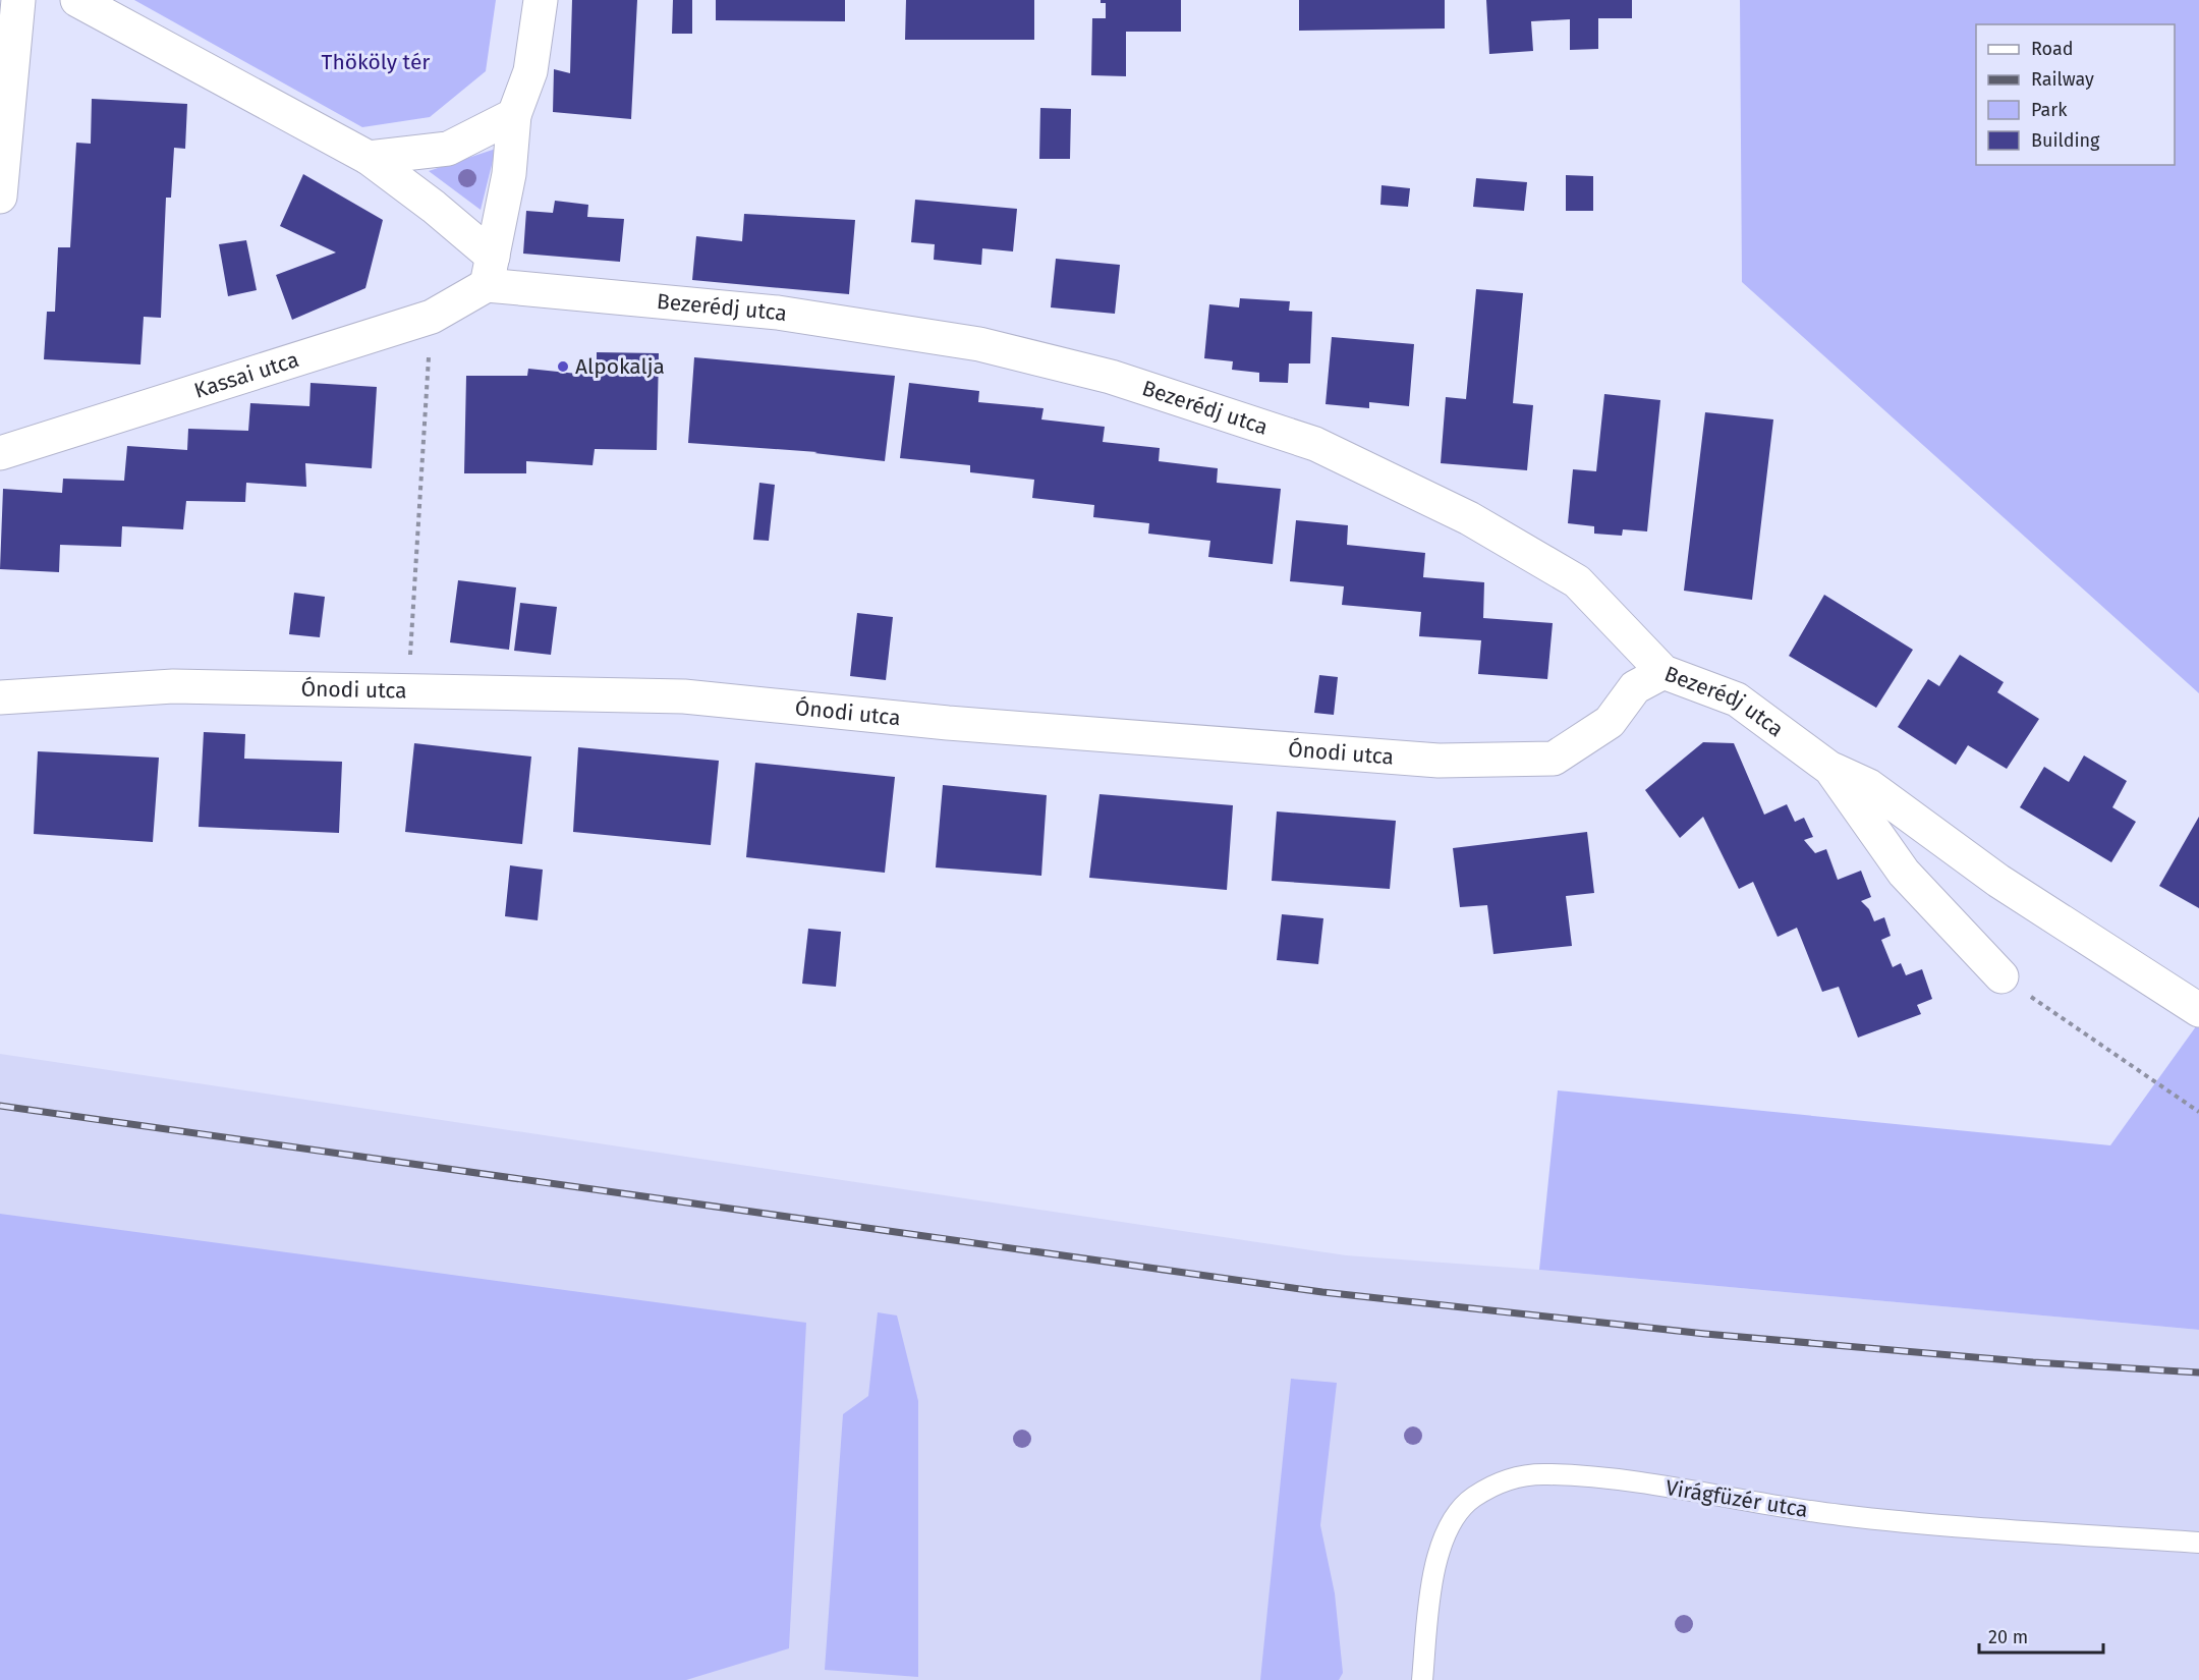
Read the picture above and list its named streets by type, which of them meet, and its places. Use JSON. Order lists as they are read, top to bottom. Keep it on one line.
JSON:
{"streets":{"street":["Bezerédj utca","Kassai utca","Ónodi utca"],"lane":["Virágfüzér utca"]},"crossings":[["Bezerédj utca","Kassai utca"],["Bezerédj utca","Ónodi utca"]],"parks":["Thököly tér"],"places":["Alpokalja"],"legend":["Road","Railway","Park","Building"],"scale_bar":"20 m"}
